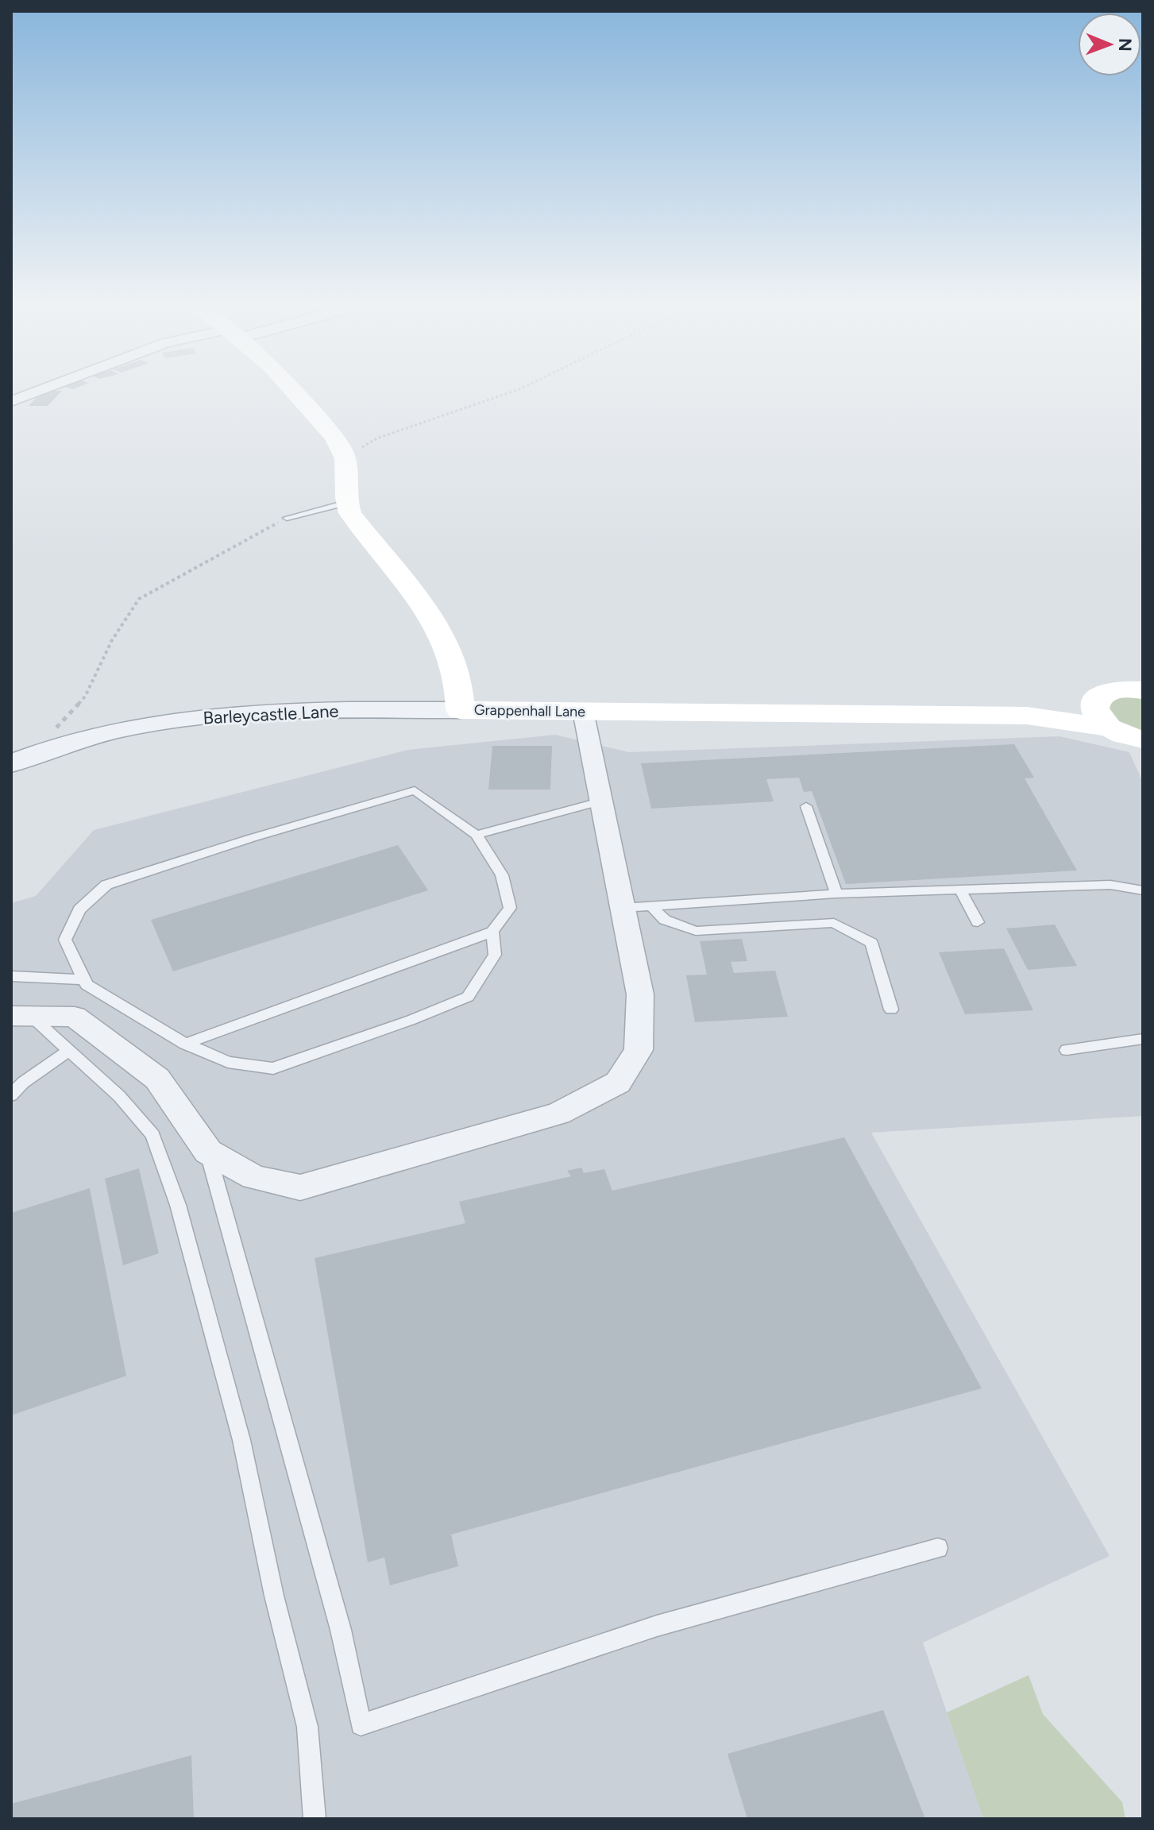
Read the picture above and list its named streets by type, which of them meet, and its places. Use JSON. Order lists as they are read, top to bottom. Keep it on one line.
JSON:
{"streets":{"main road":["Grappenhall Lane"],"street":["Barleycastle Lane"]},"crossings":[["Grappenhall Lane","Barleycastle Lane"]],"north":"right"}
